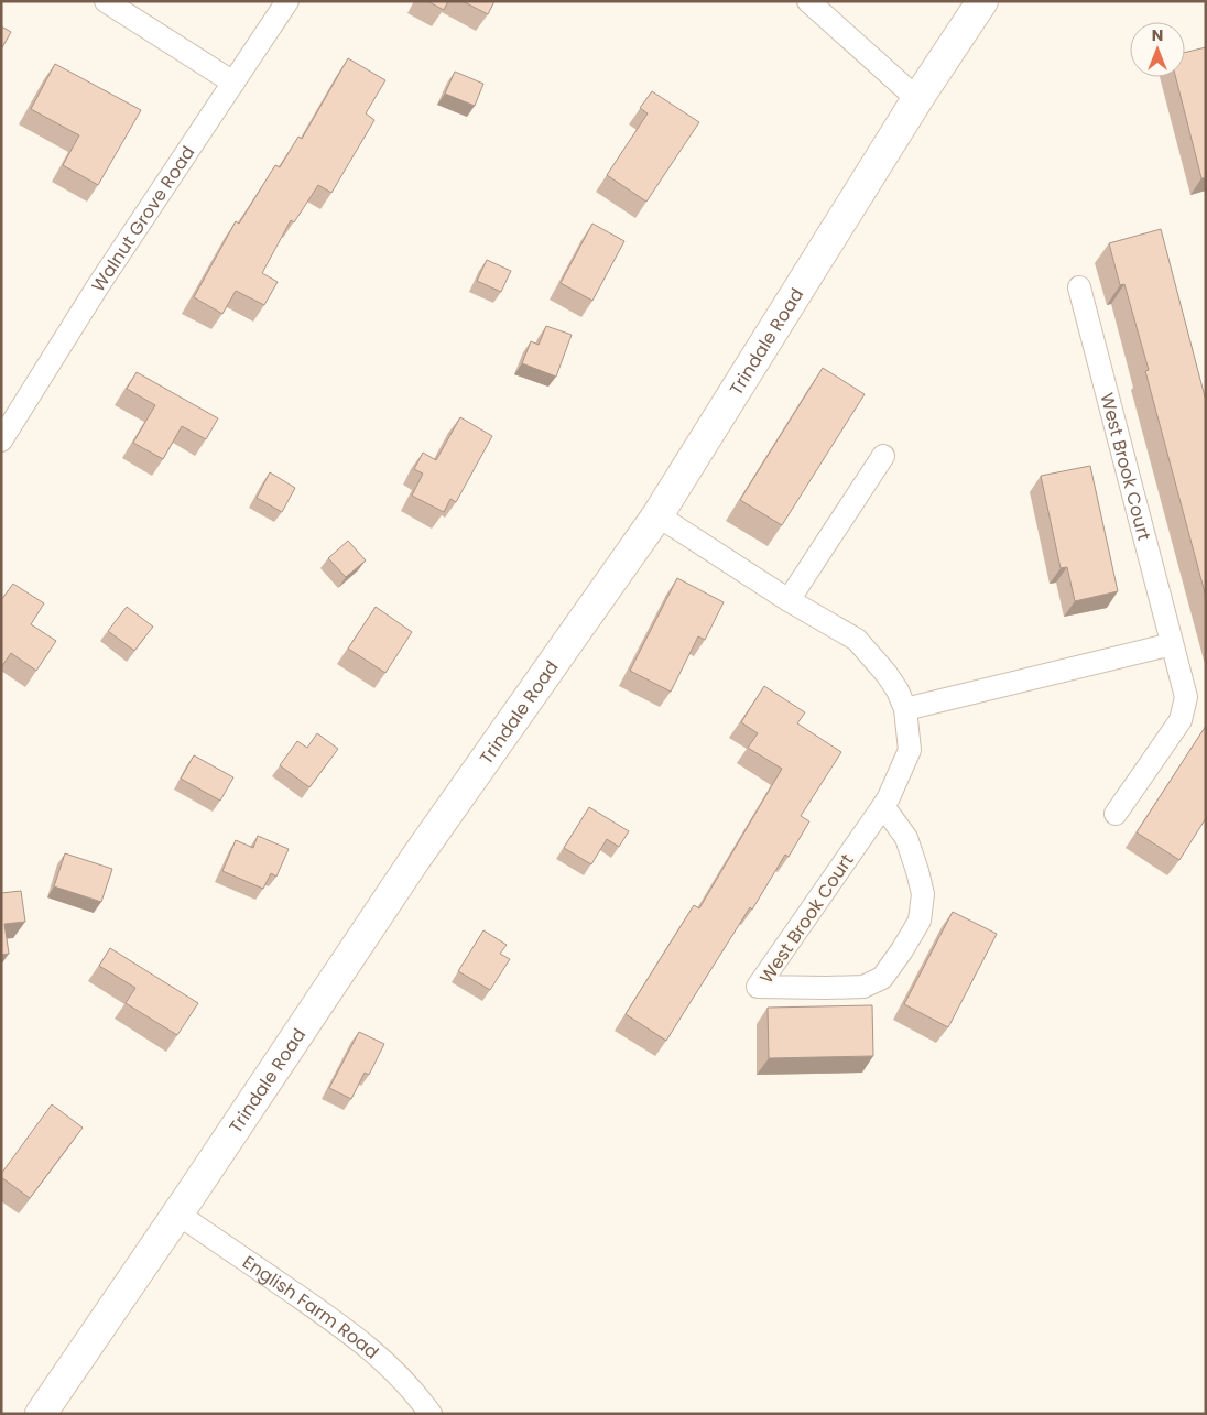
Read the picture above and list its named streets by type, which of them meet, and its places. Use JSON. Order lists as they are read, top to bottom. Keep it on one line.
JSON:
{"streets":{"main road":["Trindale Road"],"street":["Walnut Grove Road","West Brook Court","English Farm Road"]},"crossings":[["Trindale Road","West Brook Court"],["Trindale Road","English Farm Road"]],"north":"top"}
